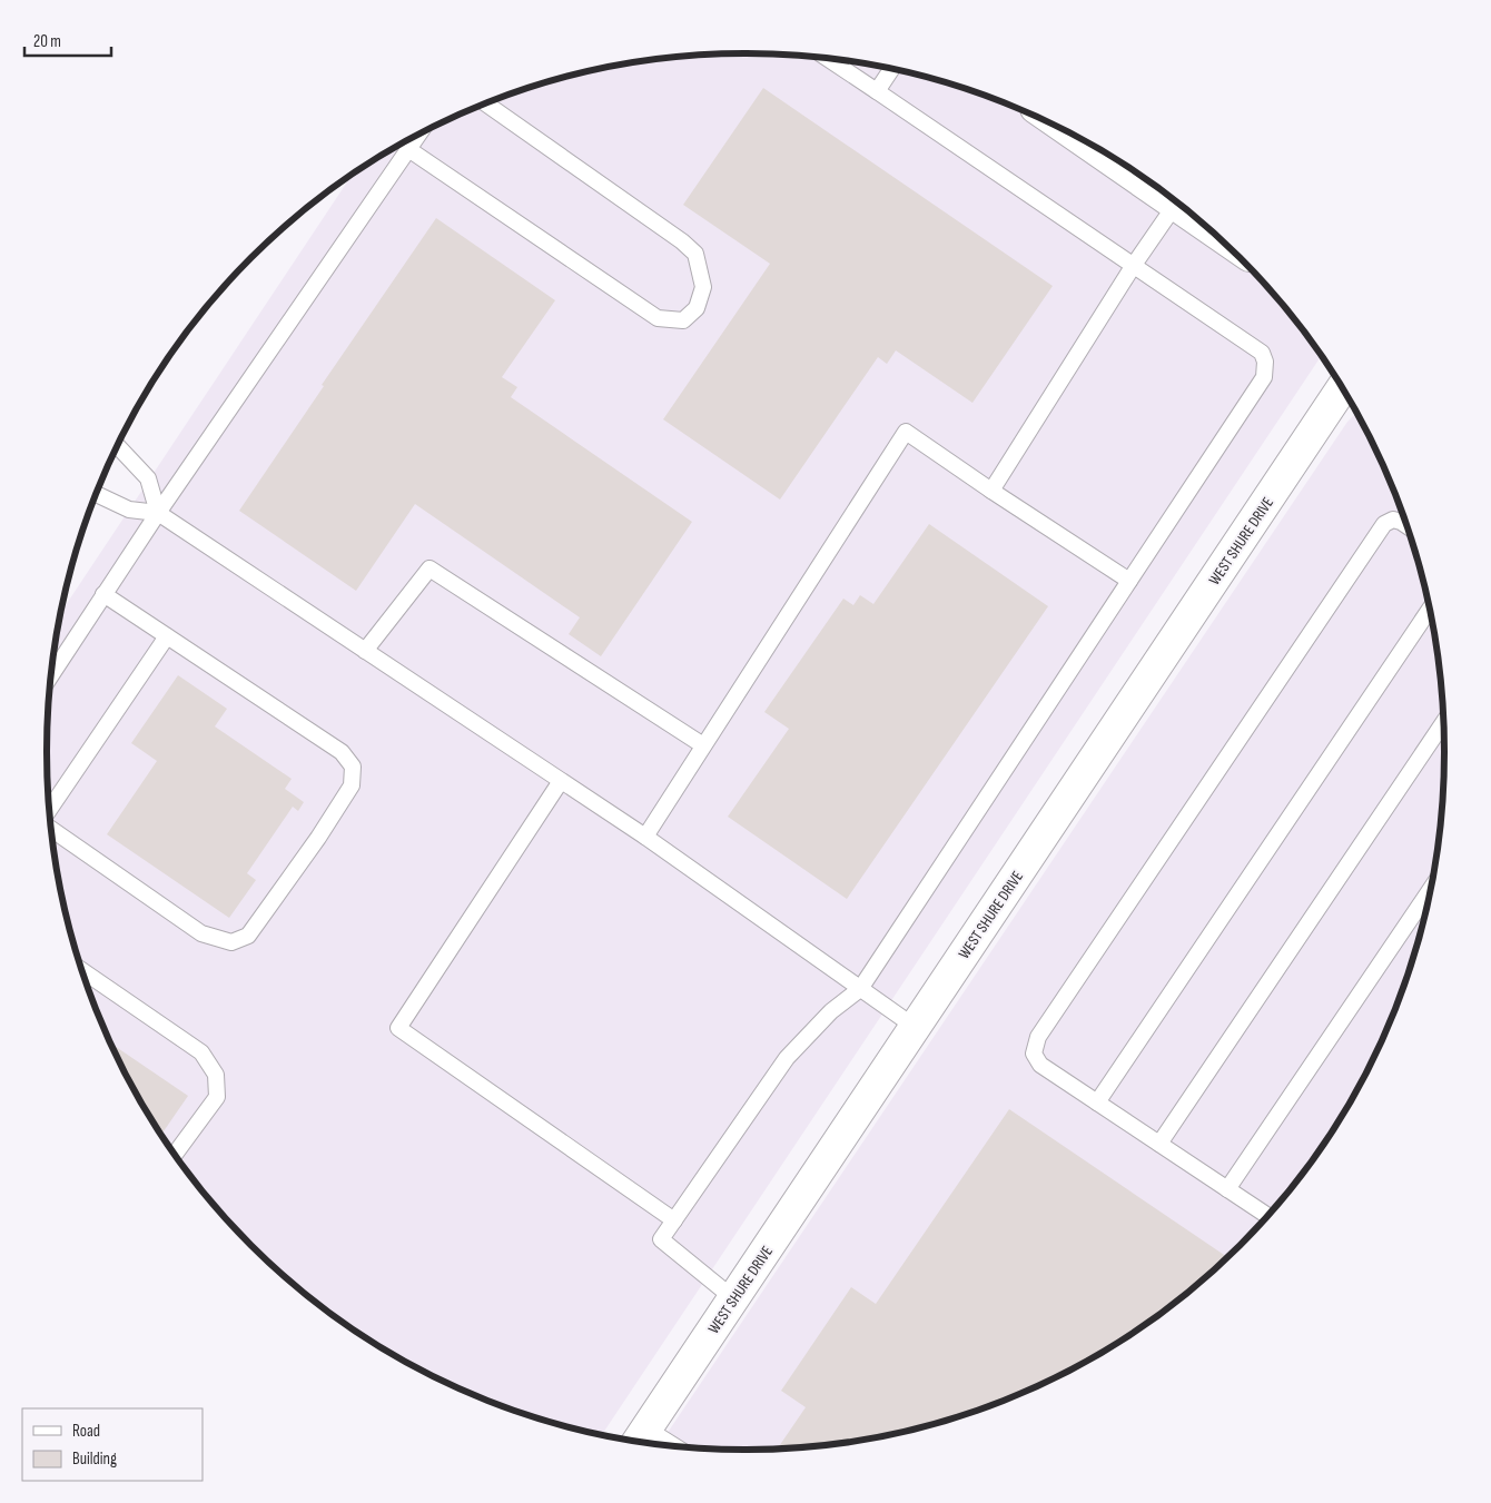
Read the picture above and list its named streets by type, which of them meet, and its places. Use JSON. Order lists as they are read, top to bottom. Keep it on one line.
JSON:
{"streets":{"street":["WEST SHURE DRIVE"]},"legend":["Road","Building"],"scale_bar":"20 m"}
